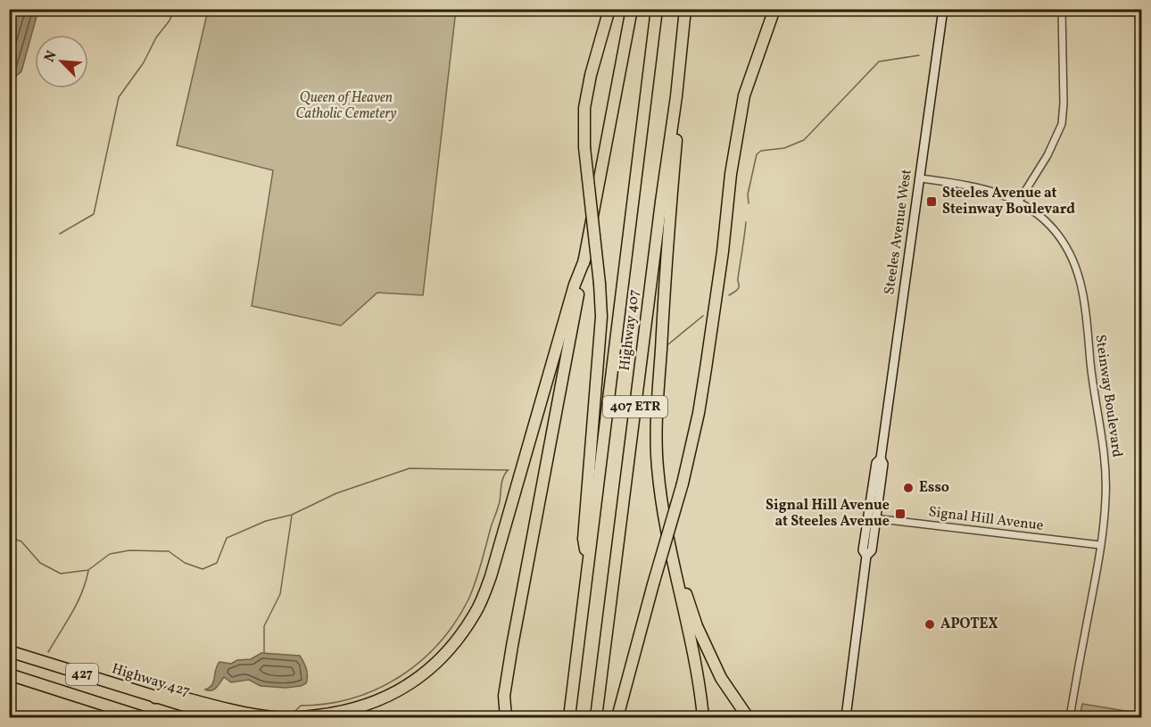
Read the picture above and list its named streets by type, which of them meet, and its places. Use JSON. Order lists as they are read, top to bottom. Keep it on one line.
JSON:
{"streets":{"highway":["Highway 407","407 ETR","427","Highway 427"],"main road":["Steeles Avenue West"],"street":["Steinway Boulevard","Signal Hill Avenue"]},"crossings":[["Steeles Avenue West","Steinway Boulevard"],["Steeles Avenue West","Signal Hill Avenue"],["Steinway Boulevard","Signal Hill Avenue"]],"parks":["Queen of Heaven Catholic Cemetery"],"places":{"transit":["Steeles Avenue at Steinway Boulevard","Signal Hill Avenue at Steeles Avenue"],"other":["Esso","APOTEX"]},"north":"top left"}
